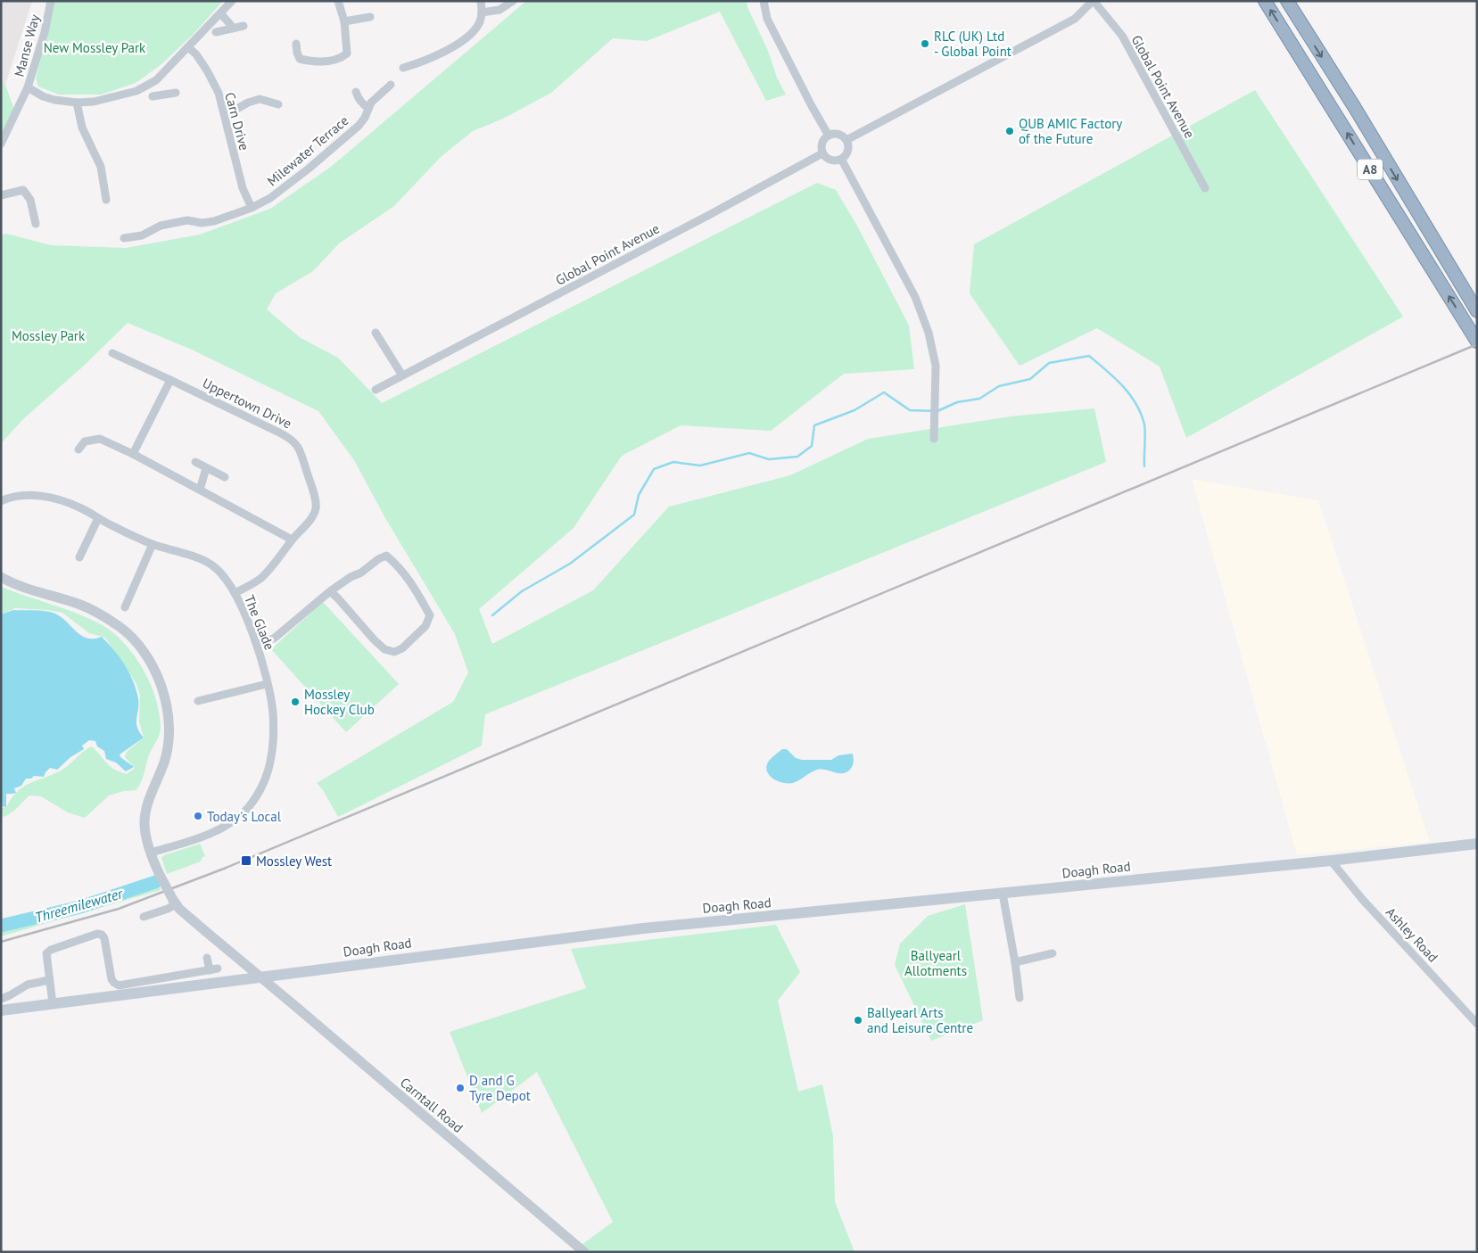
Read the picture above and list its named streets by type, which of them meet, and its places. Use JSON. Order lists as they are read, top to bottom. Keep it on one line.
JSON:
{"streets":{"highway":["A8"],"main road":["Doagh Road"],"street":["Manse Way","Global Point Avenue","Carn Drive","Milewater Terrace","Uppertown Drive","The Glade","Ashley Road","Carntall Road"]},"crossings":[["Carn Drive","Milewater Terrace"],["Uppertown Drive","The Glade"],["The Glade","Carntall Road"],["Doagh Road","Ashley Road"],["Doagh Road","Carntall Road"]],"water":["Threemilewater"],"parks":["New Mossley Park","Mossley Park","Ballyearl Allotments"],"places":{"other":["RLC (UK) Ltd - Global Point","QUB AMIC Factory of the Future","Mossley Hockey Club","Today's Local","Ballyearl Arts and Leisure Centre","D and G Tyre Depot"],"transit":["Mossley West"]}}
